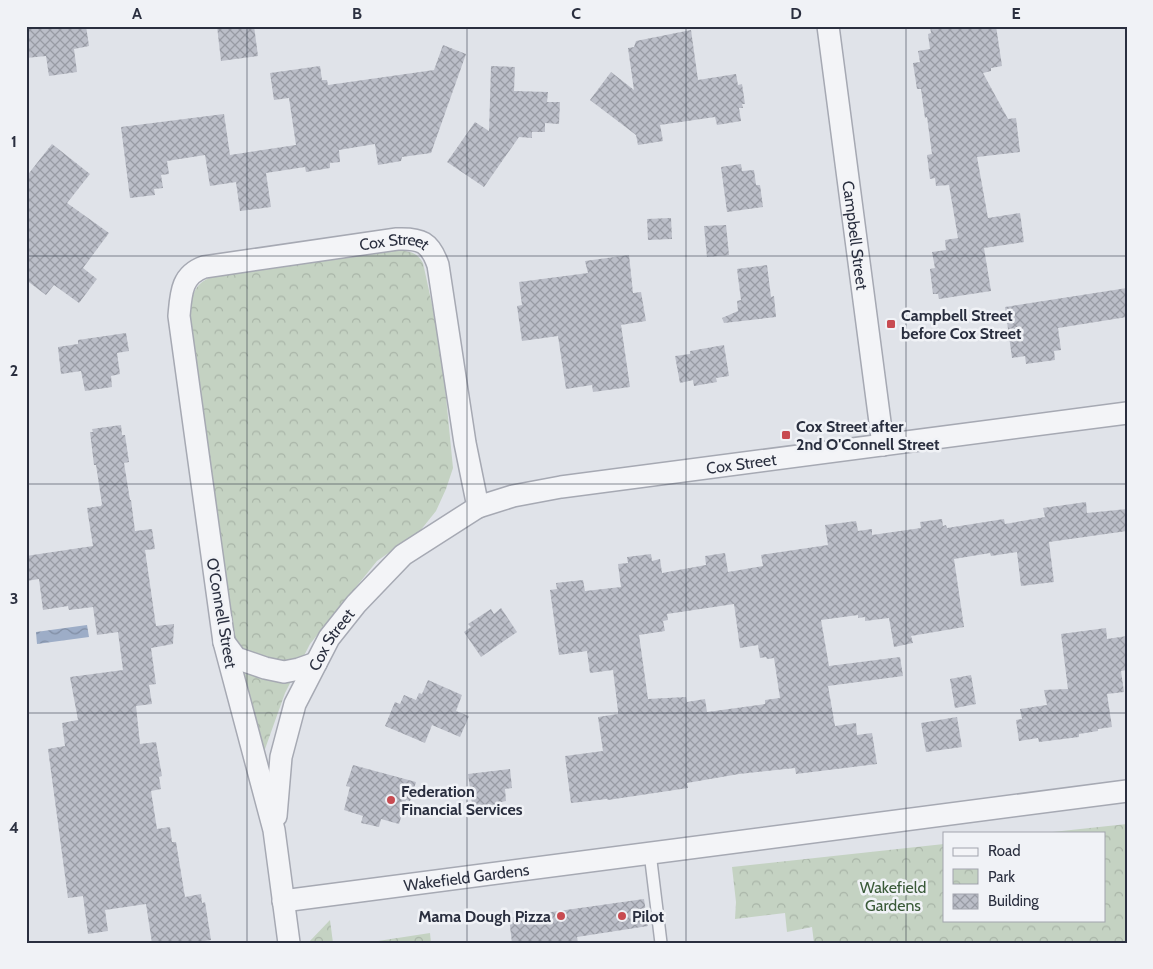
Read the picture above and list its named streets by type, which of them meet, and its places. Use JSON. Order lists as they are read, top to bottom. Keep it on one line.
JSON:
{"streets":{"street":["Campbell Street","Cox Street","O'Connell Street","Wakefield Gardens"]},"crossings":[["Campbell Street","Cox Street"],["Cox Street","O'Connell Street"],["O'Connell Street","Wakefield Gardens"]],"parks":["Wakefield Gardens"],"places":{"transit":["Campbell Street before Cox Street","Cox Street after 2nd O'Connell Street"],"other":["Federation Financial Services","Mama Dough Pizza","Pilot"]},"legend":["Road","Park","Building"],"grid":{"columns":["A","B","C","D","E"],"rows":["1","2","3","4"]}}
